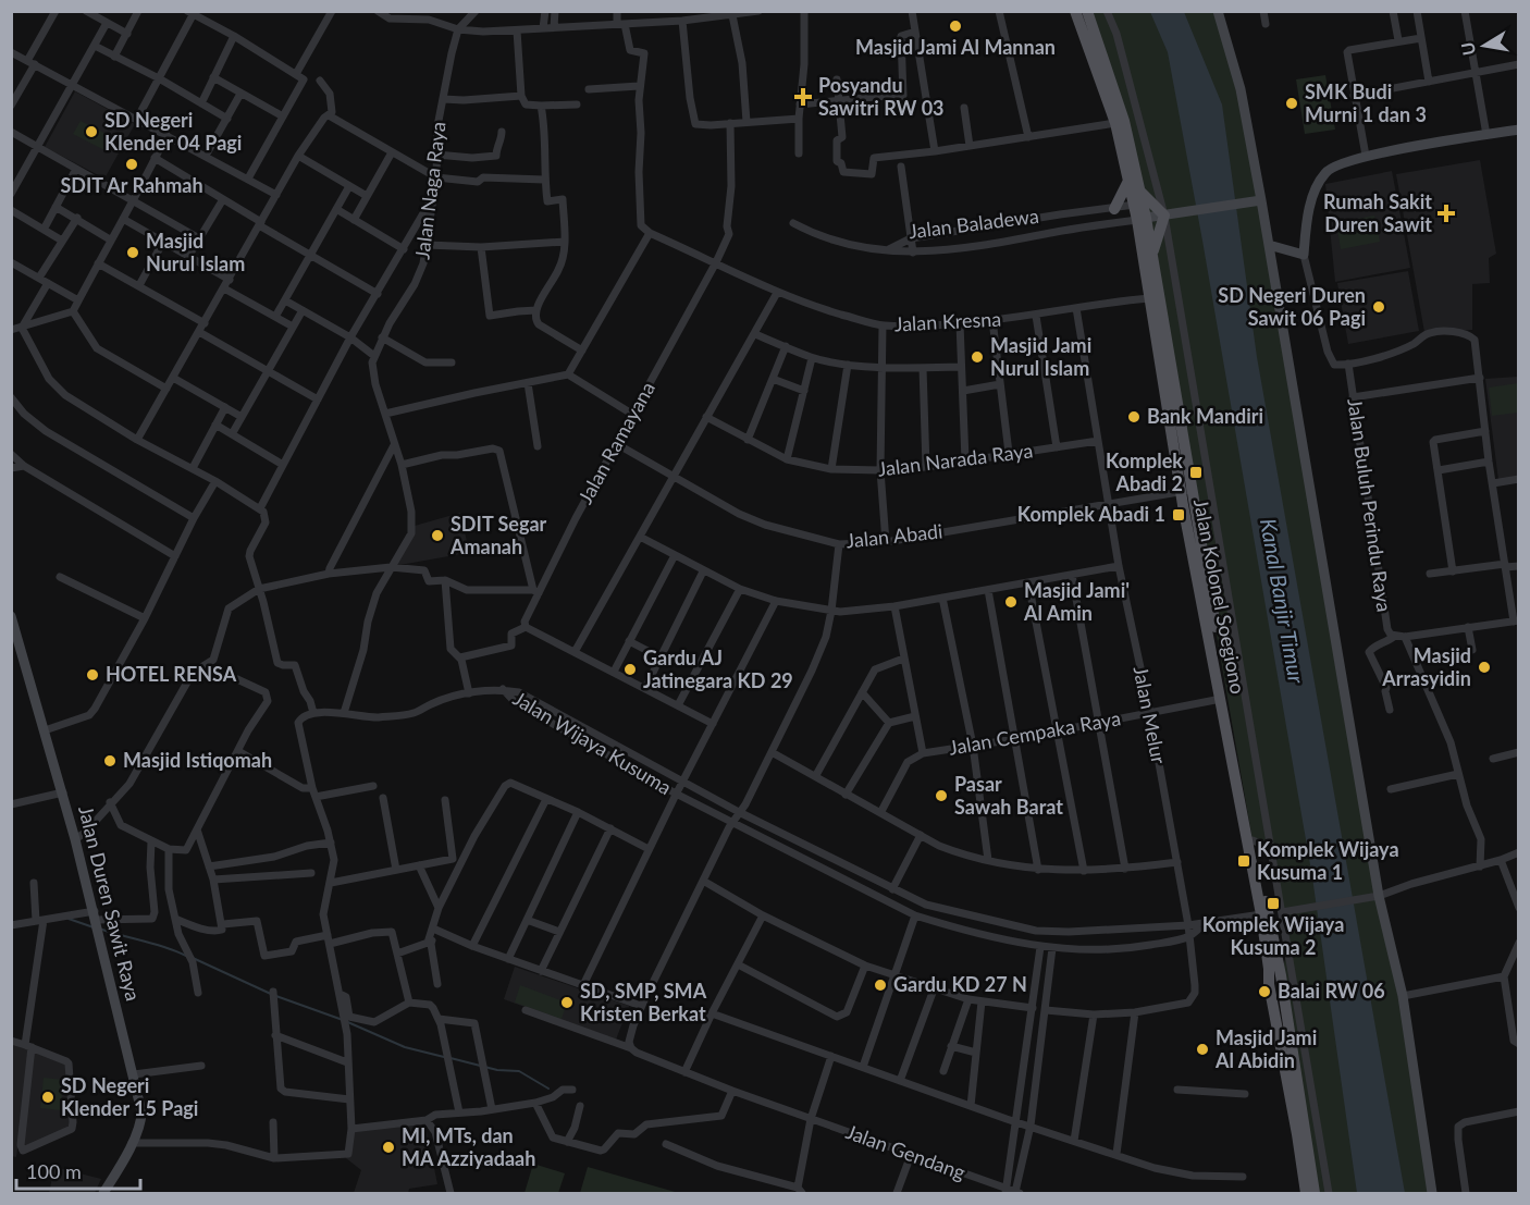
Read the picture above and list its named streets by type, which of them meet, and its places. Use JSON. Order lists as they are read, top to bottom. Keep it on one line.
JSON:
{"streets":{"main road":["Jalan Kolonel Soegiono"],"street":["Jalan Naga Raya","Jalan Baladewa","Jalan Kresna","Jalan Ramayana","Jalan Narada Raya","Jalan Buluh Perindu Raya","Jalan Abadi","Jalan Melur","Jalan Cempaka Raya","Jalan Wijaya Kusuma","Jalan Duren Sawit Raya","Jalan Gendang"]},"crossings":[["Jalan Baladewa","Jalan Kolonel Soegiono"],["Jalan Kresna","Jalan Ramayana"],["Jalan Kresna","Jalan Kolonel Soegiono"],["Jalan Kresna","Jalan Melur"],["Jalan Ramayana","Jalan Abadi"],["Jalan Narada Raya","Jalan Melur"],["Jalan Abadi","Jalan Kolonel Soegiono"],["Jalan Abadi","Jalan Melur"],["Jalan Kolonel Soegiono","Jalan Cempaka Raya"],["Jalan Kolonel Soegiono","Jalan Wijaya Kusuma"],["Jalan Melur","Jalan Cempaka Raya"],["Jalan Melur","Jalan Wijaya Kusuma"]],"water":["Kanal Banjir Timur"],"places":{"other":["Masjid Jami Al Mannan","SMK Budi Murni 1 dan 3","SD Negeri Klender 04 Pagi","SDIT Ar Rahmah","Masjid Nurul Islam","SD Negeri Duren Sawit 06 Pagi","Masjid Jami Nurul Islam","Bank Mandiri","SDIT Segar Amanah","Masjid Jami' Al Amin","Masjid Arrasyidin","Gardu AJ Jatinegara KD 29","HOTEL RENSA","Masjid Istiqomah","Pasar Sawah Barat","Gardu KD 27 N","Balai RW 06","SD, SMP, SMA Kristen Berkat","Masjid Jami Al Abidin","SD Negeri Klender 15 Pagi","MI, MTs, dan MA Azziyadaah"],"health":["Posyandu Sawitri RW 03","Rumah Sakit Duren Sawit"],"transit":["Komplek Abadi 2","Komplek Abadi 1","Komplek Wijaya Kusuma 1","Komplek Wijaya Kusuma 2"]},"scale_bar":"100 m","north":"left"}
